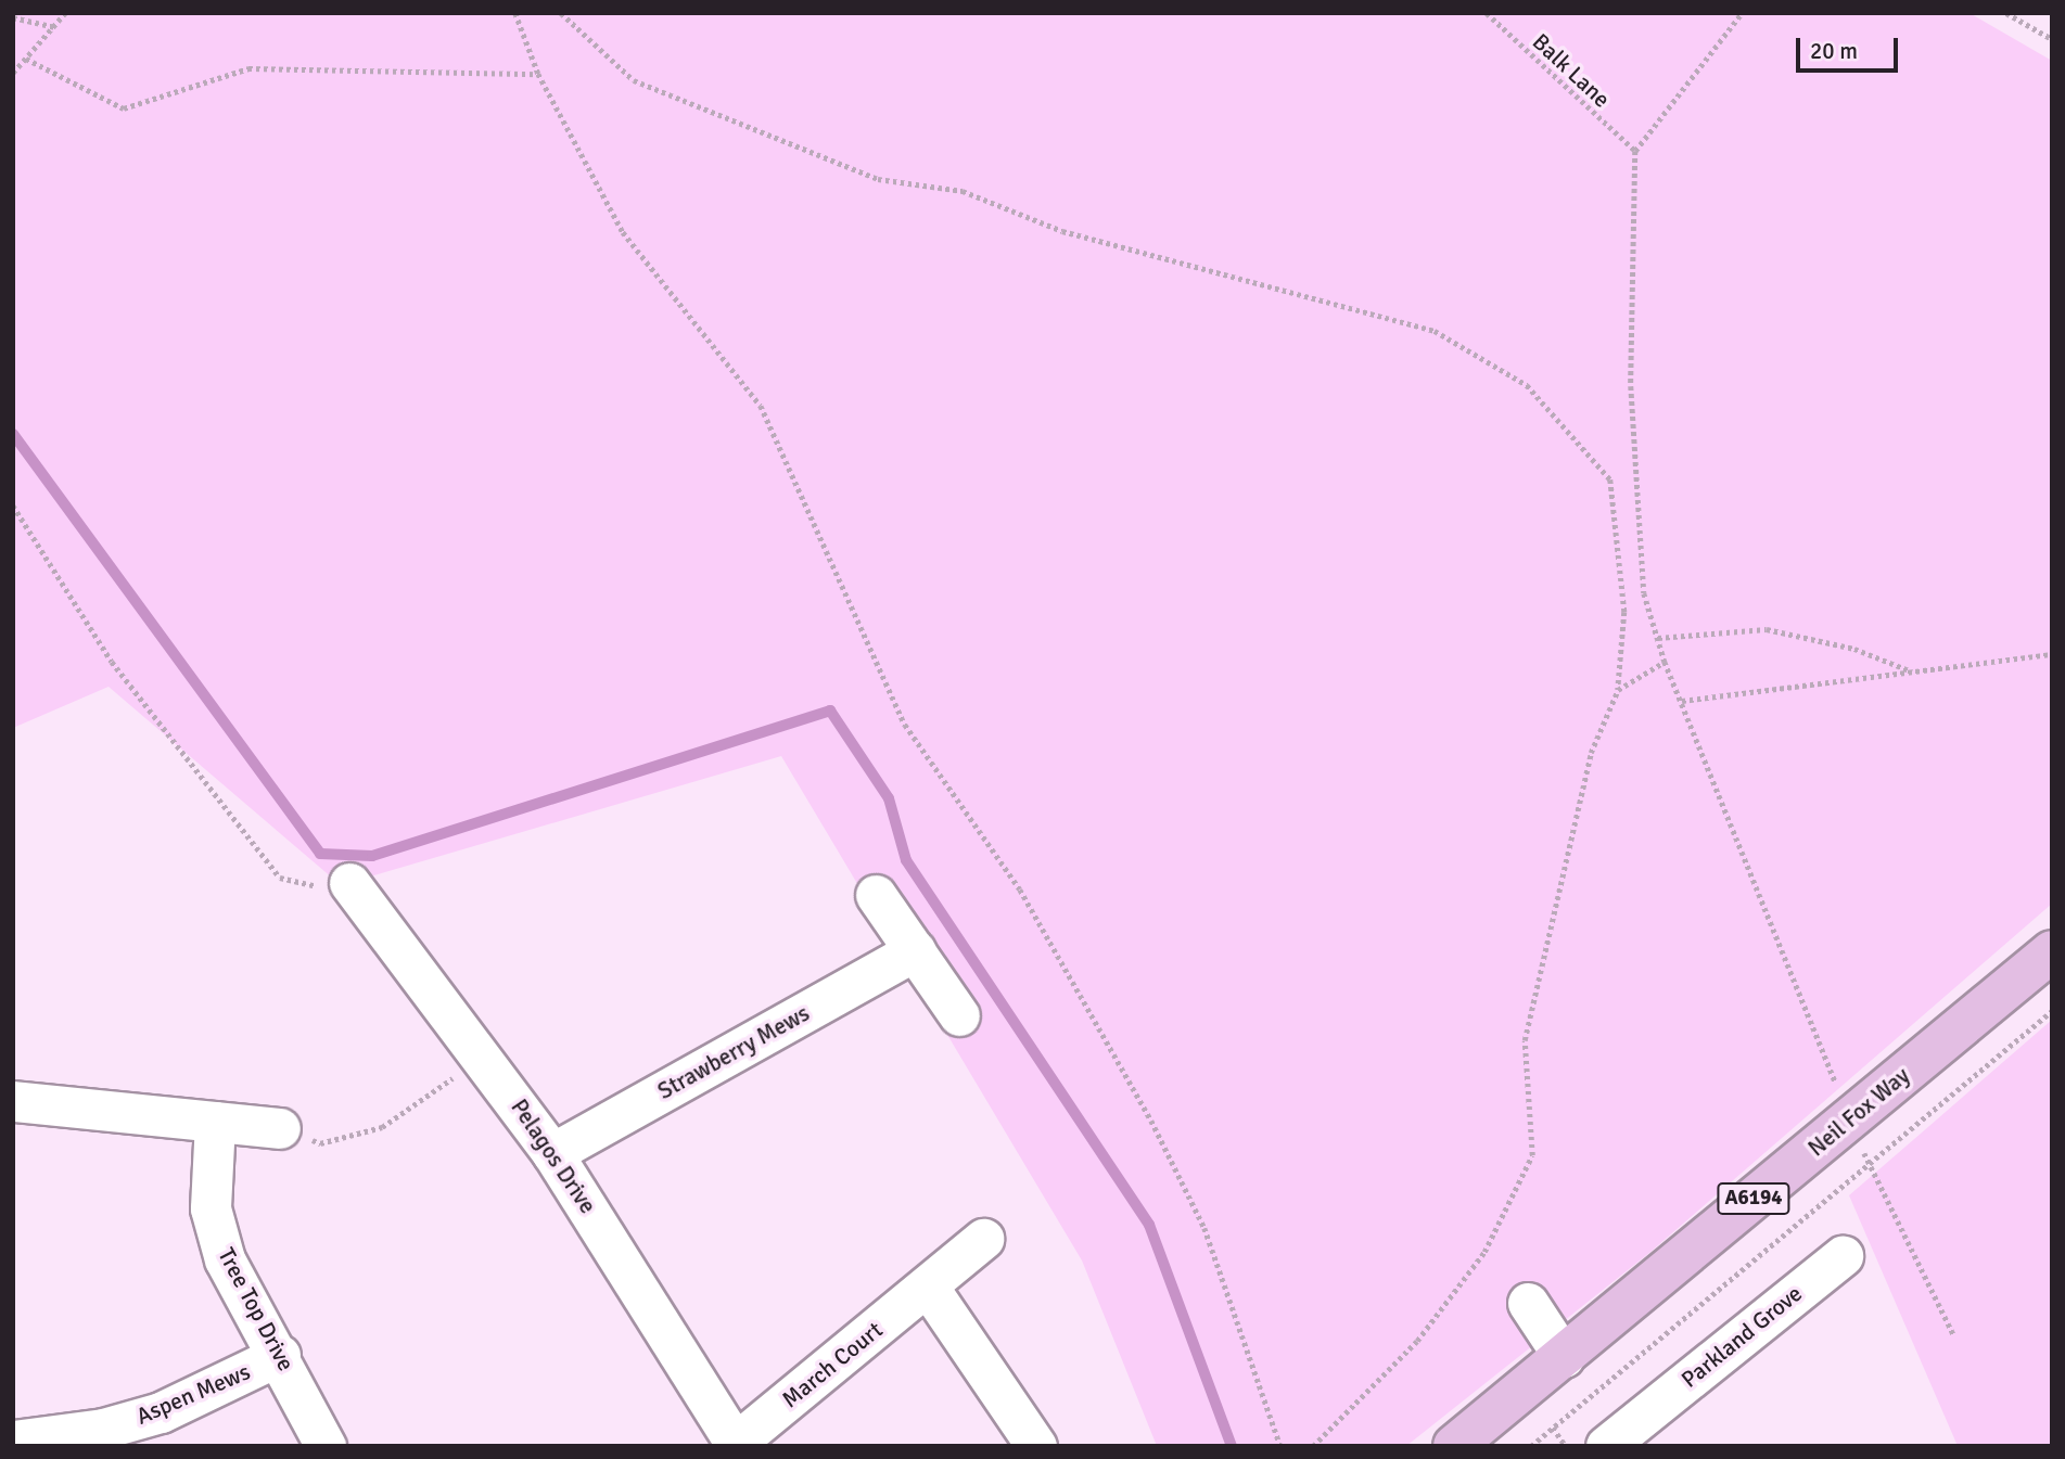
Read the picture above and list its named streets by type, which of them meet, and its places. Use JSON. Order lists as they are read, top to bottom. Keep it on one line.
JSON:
{"streets":{"main road":["Neil Fox Way","A6194"],"street":["Strawberry Mews","Pelagos Drive","Tree Top Drive","Parkland Grove","March Court","Aspen Mews"],"path":["Balk Lane"]},"crossings":[["Strawberry Mews","Pelagos Drive"],["Pelagos Drive","March Court"],["Tree Top Drive","Aspen Mews"]],"scale_bar":"20 m"}
